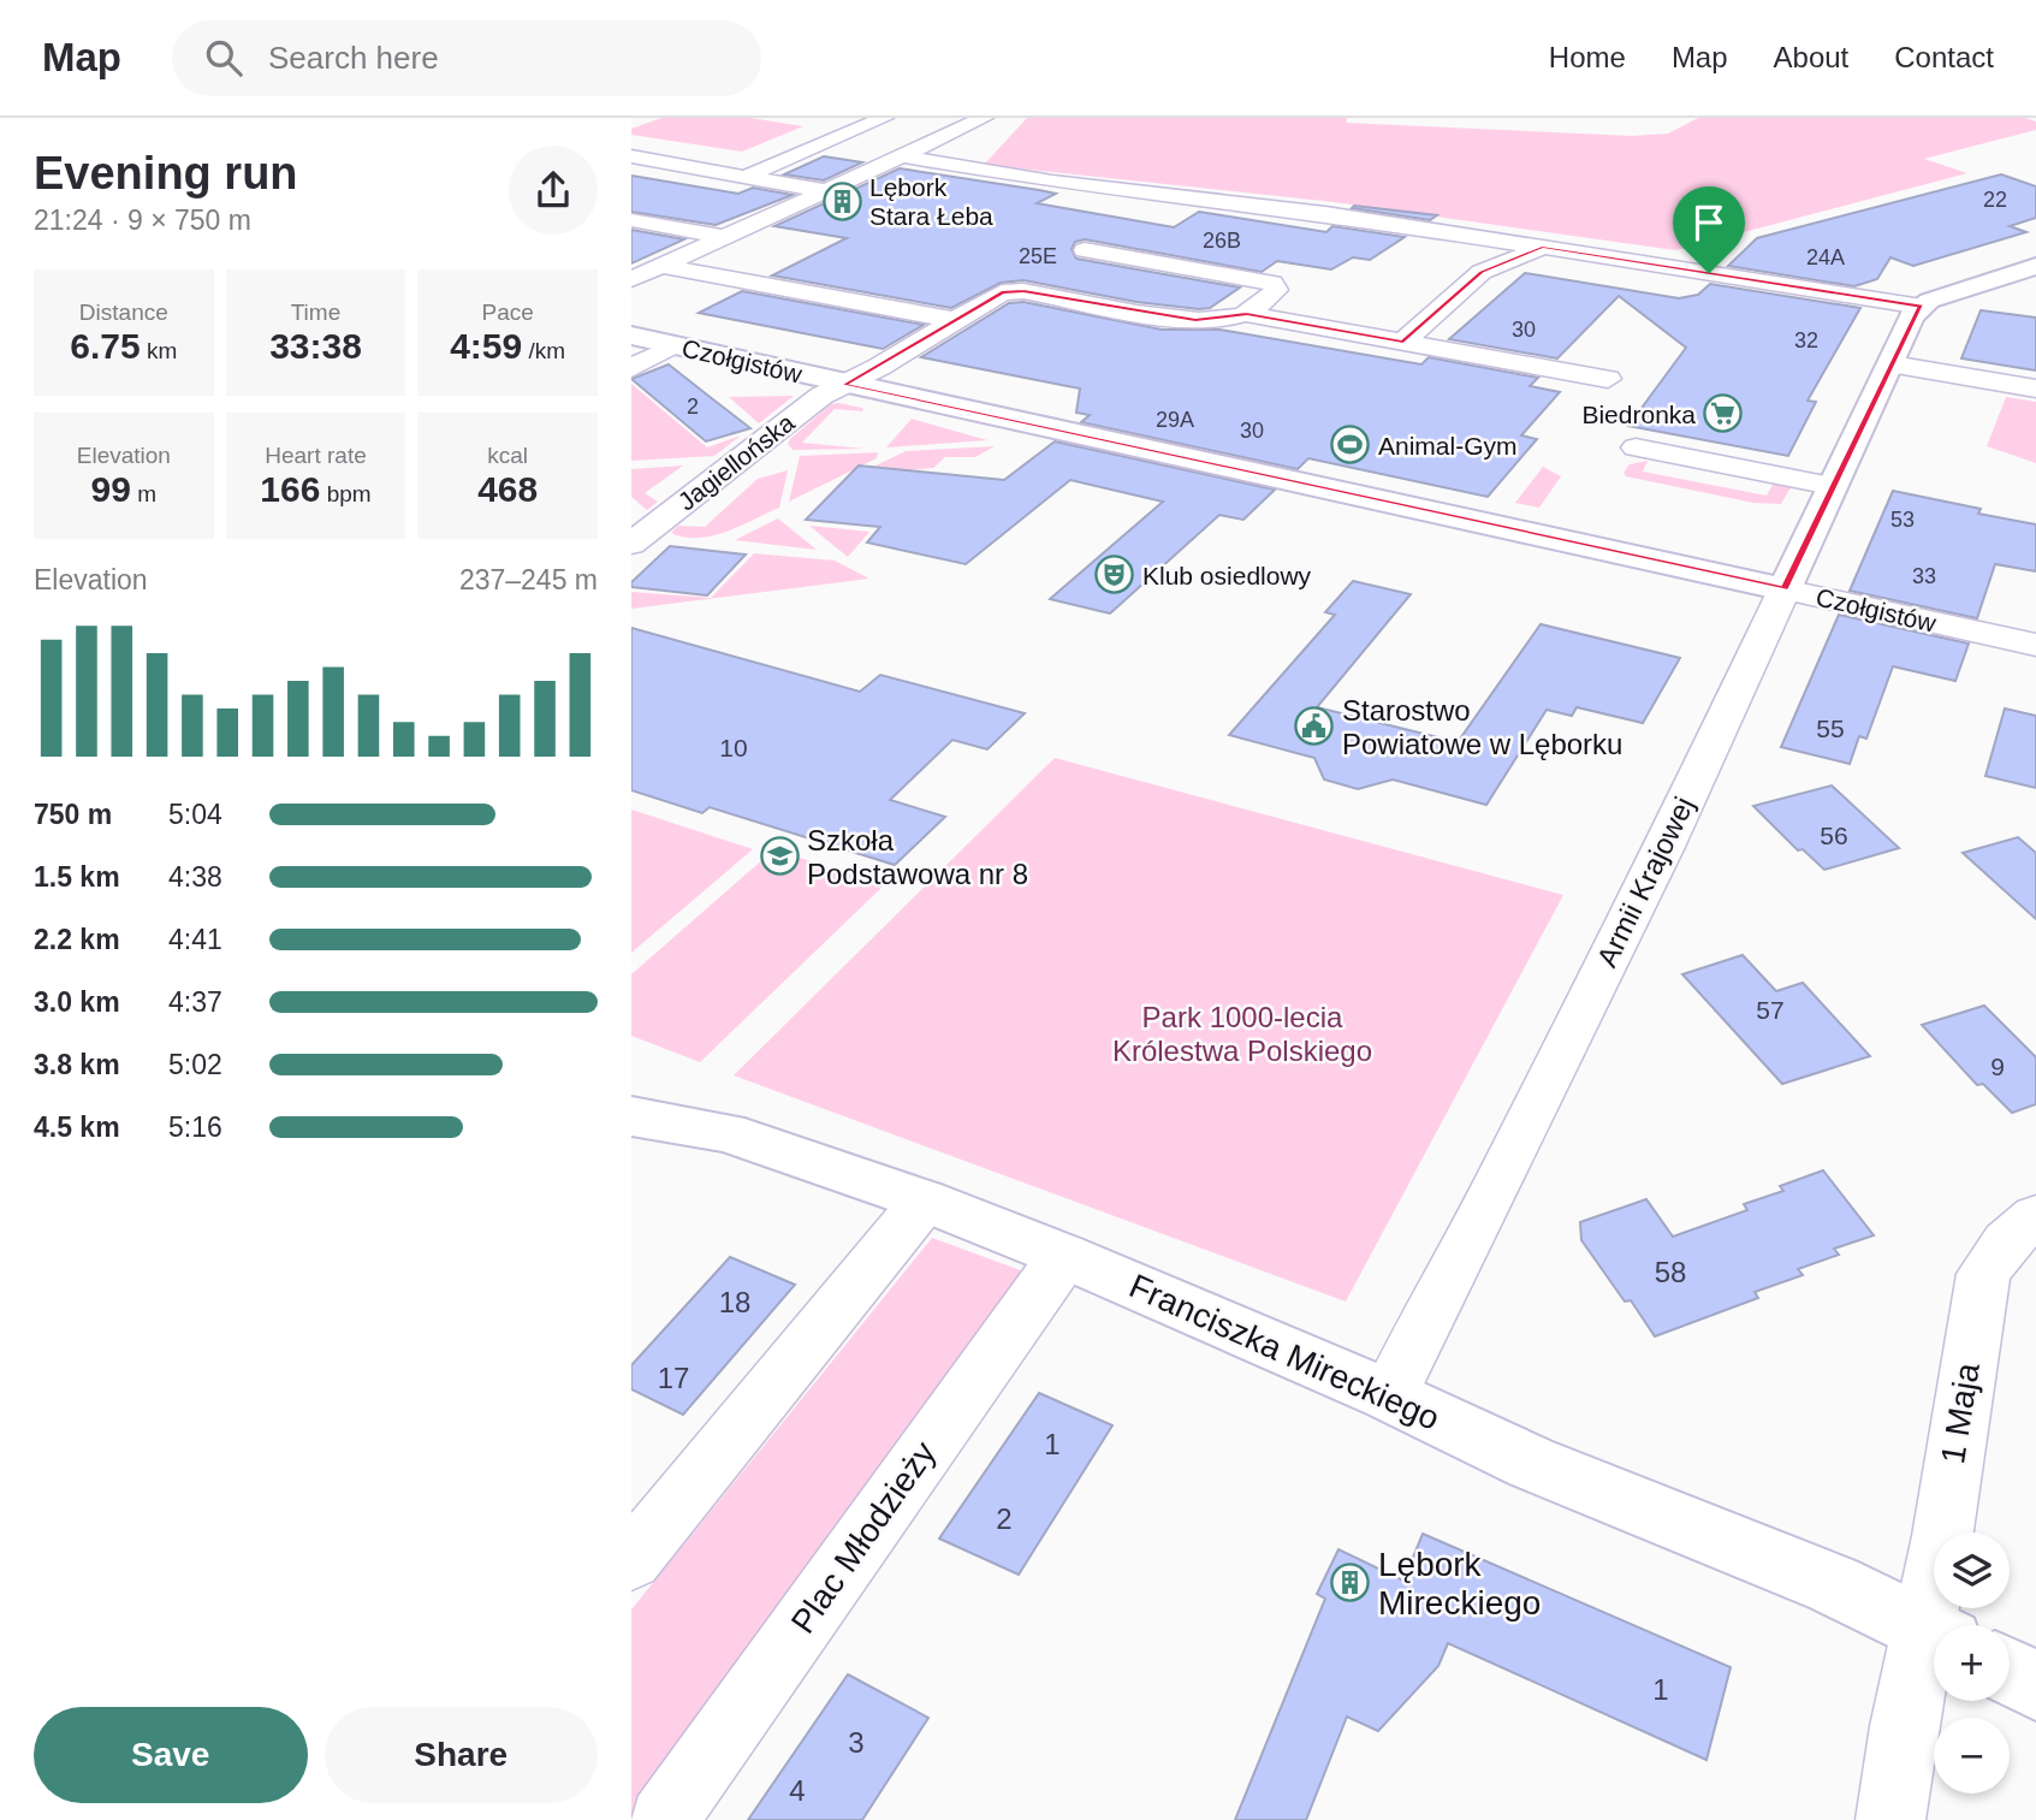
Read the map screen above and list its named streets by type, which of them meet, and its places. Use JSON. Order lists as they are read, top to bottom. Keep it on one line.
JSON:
{"streets":{"street":["Czołgistów","Jagiellońska","Armii Krajowej","Franciszka Mireckiego","1 Maja","Plac Młodzieży"]},"crossings":[["Czołgistów","Jagiellońska"],["Czołgistów","Armii Krajowej"],["Armii Krajowej","Franciszka Mireckiego"],["Franciszka Mireckiego","Plac Młodzieży"]],"parks":["Park 1000-lecia Królestwa Polskiego"],"places":{"building":["Lębork Stara Łeba","Lębork Mireckiego"],"supermarket":["Biedronka"],"sports":["Animal-Gym"],"theatre":["Klub osiedlowy"],"public building":["Starostwo Powiatowe w Lęborku"],"school or university":["Szkoła Podstawowa nr 8"]},"house_numbers":["22","26B","25E","24A","30","32","2","29A","30","53","33","55","10","56","57","9","58","18","17","1","2","1","3","4"],"page":{"header":"Map","search":"Search here","nav":["Home","Map","About","Contact"],"heading":["Evening run","21:24 · 9 × 750 m"],"stats":[["Distance","6.75 km"],["Time","33:38"],["Pace","4:59 /km"],["Elevation","99 m"],["Heart rate","166 bpm"],["kcal","468"]],"chart":["Elevation","237–245 m"],"list":[{"name":"750 m","note":"5:04"},{"name":"1.5 km","note":"4:38"},{"name":"2.2 km","note":"4:41"},{"name":"3.0 km","note":"4:37"},{"name":"3.8 km","note":"5:02"},{"name":"4.5 km","note":"5:16"}],"map_buttons":["+","−"],"buttons":["Save","Share"]}}
